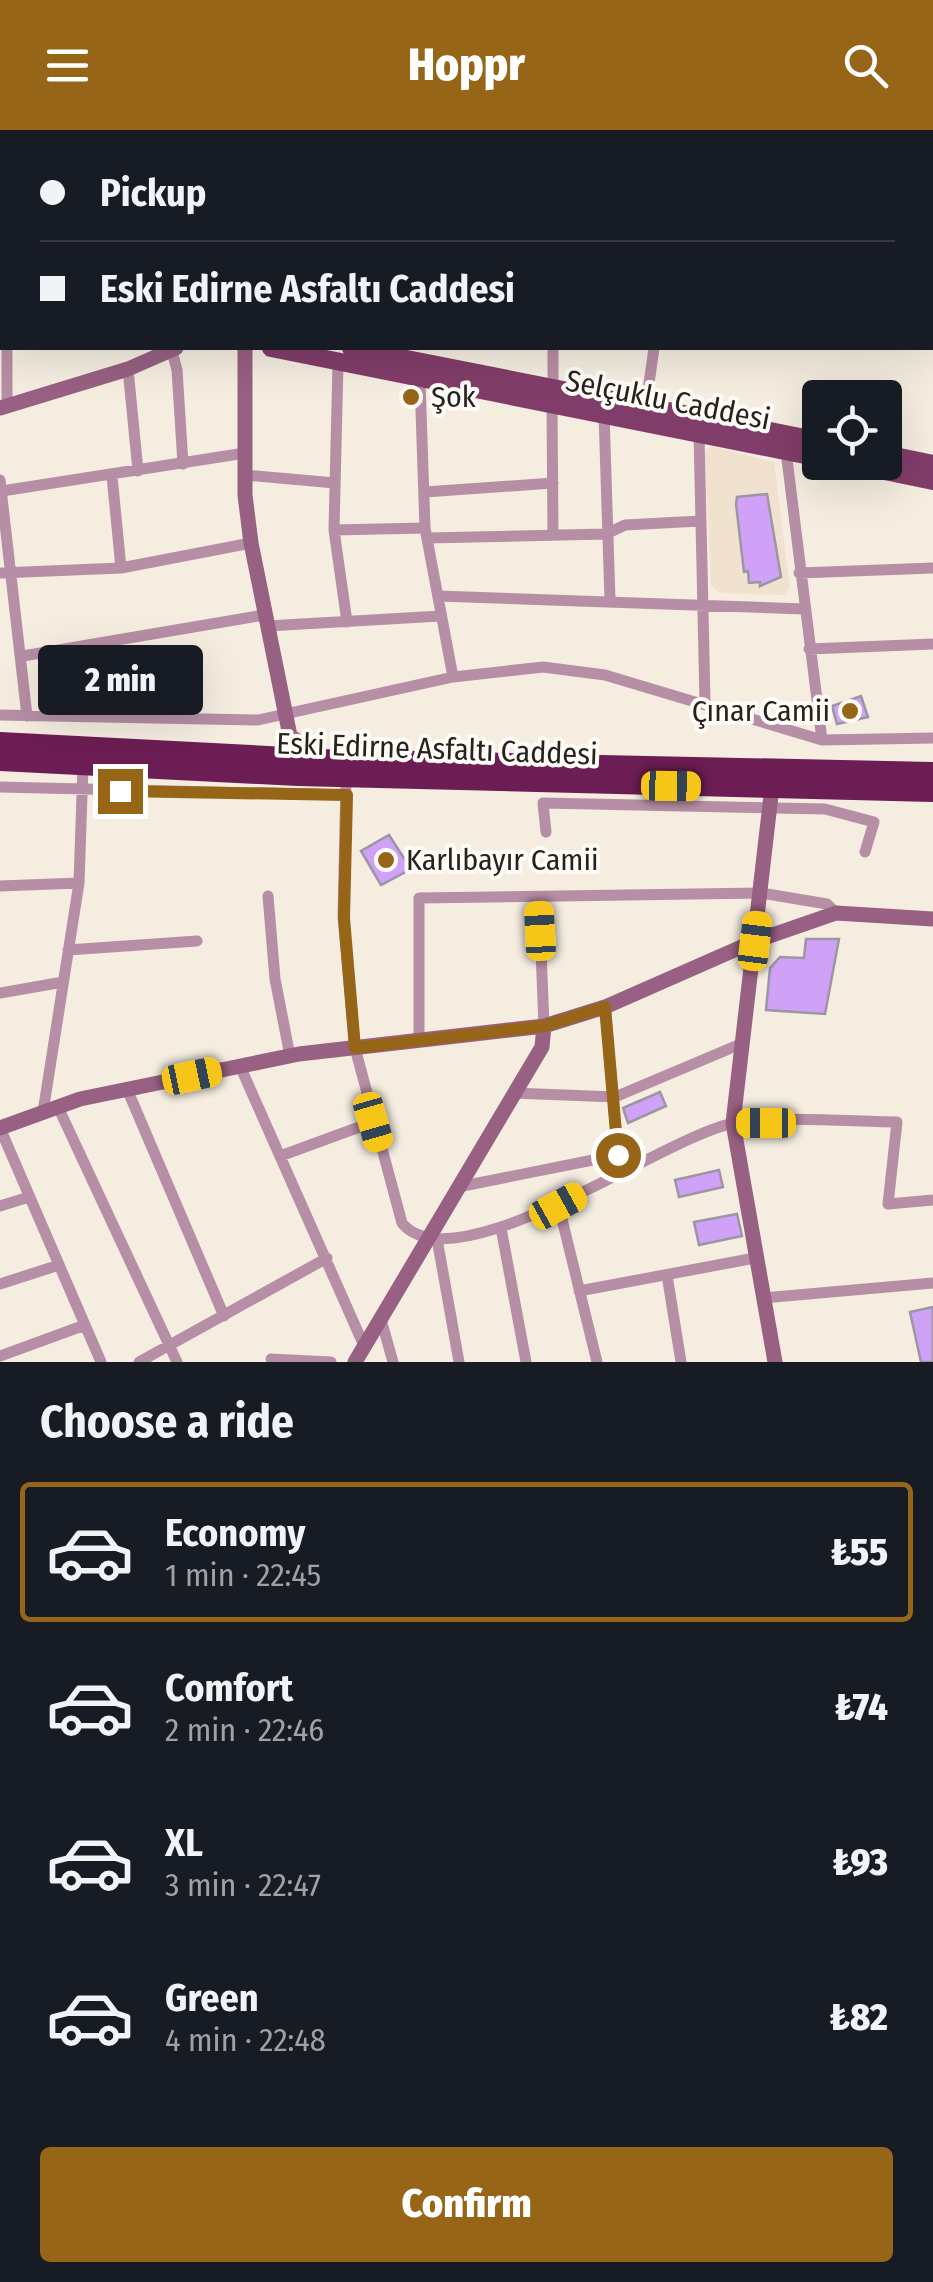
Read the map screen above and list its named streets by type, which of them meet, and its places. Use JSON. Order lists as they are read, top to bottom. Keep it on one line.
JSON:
{"streets":{"highway":["Eski Edirne Asfaltı Caddesi"],"main road":["Selçuklu Caddesi"]},"places":["Şok","Çınar Camii","Karlıbayır Camii"],"page":{"header":"Hoppr","banner":["Pickup","Eski Edirne Asfaltı Caddesi"],"bubble":"2 min","heading":"Choose a ride","list":[{"name":"Economy","note":"1 min · 22:45","value":"₺55"},{"name":"Comfort","note":"2 min · 22:46","value":"₺74"},{"name":"XL","note":"3 min · 22:47","value":"₺93"},{"name":"Green","note":"4 min · 22:48","value":"₺82"}],"buttons":"Confirm"}}
